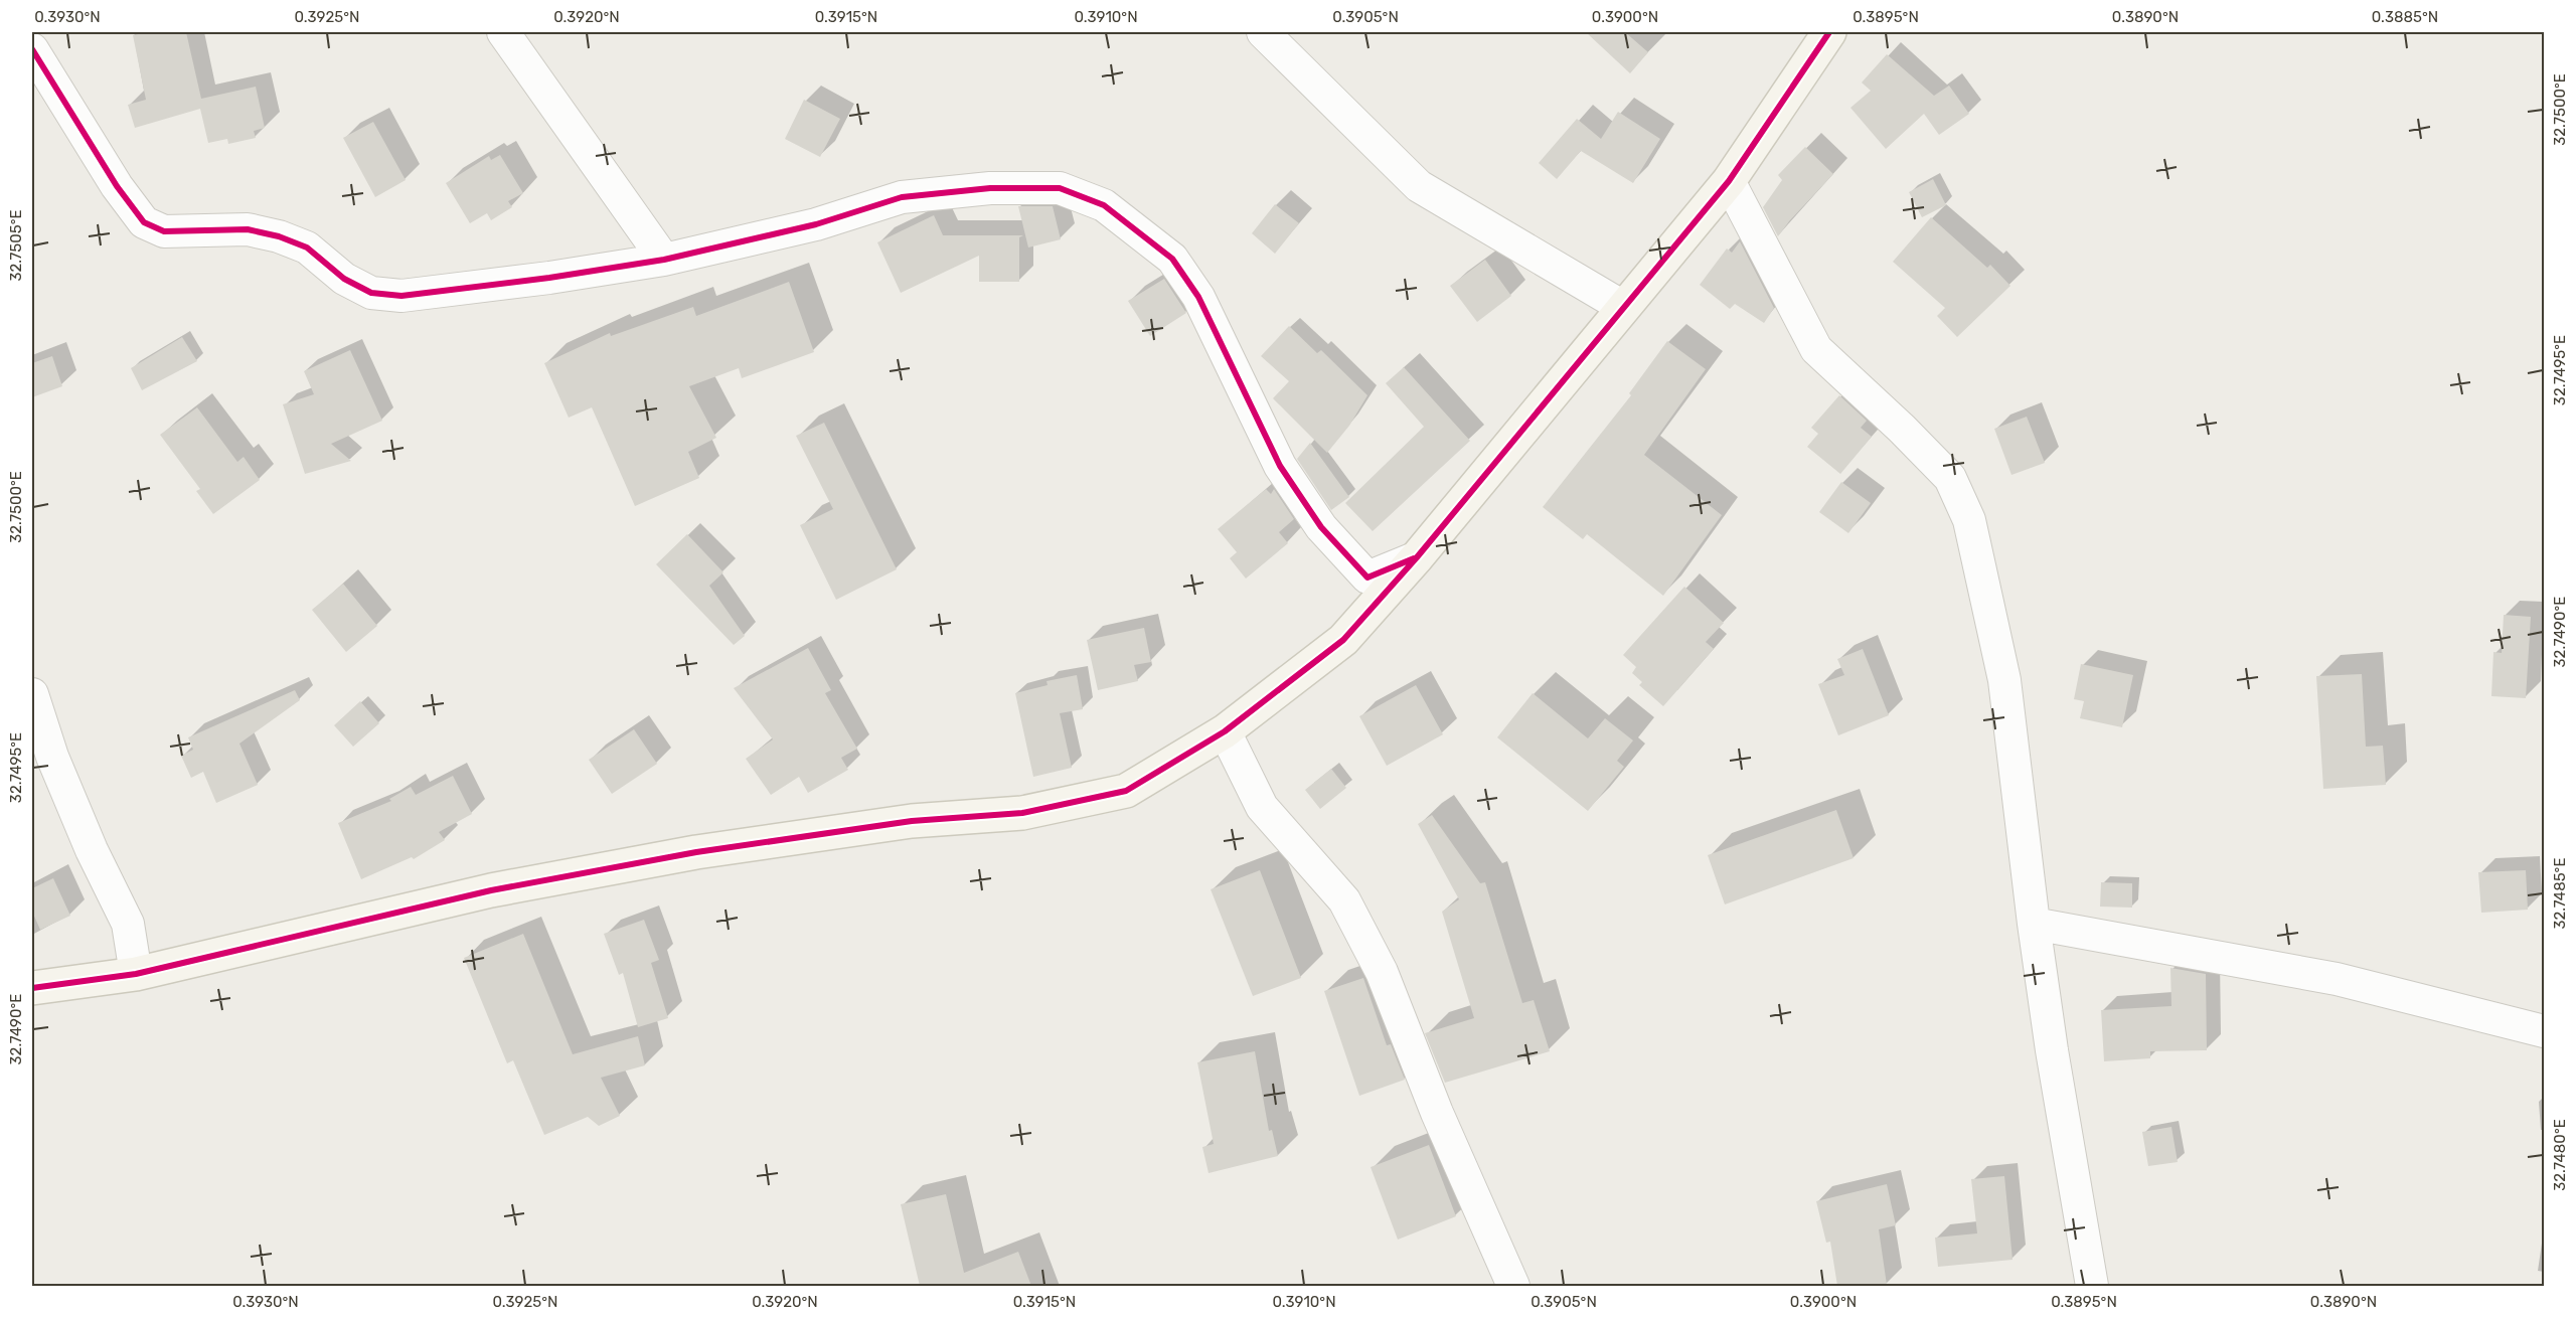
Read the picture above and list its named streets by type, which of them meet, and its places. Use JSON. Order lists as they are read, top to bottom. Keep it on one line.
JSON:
{"coordinates":["0.3930°N","0.3925°N","0.3920°N","0.3915°N","0.3910°N","0.3905°N","0.3900°N","0.3895°N","0.3890°N","0.3885°N","32.7500°E","32.7505°E","32.7495°E","32.7490°E","32.7485°E","32.7480°E"]}
